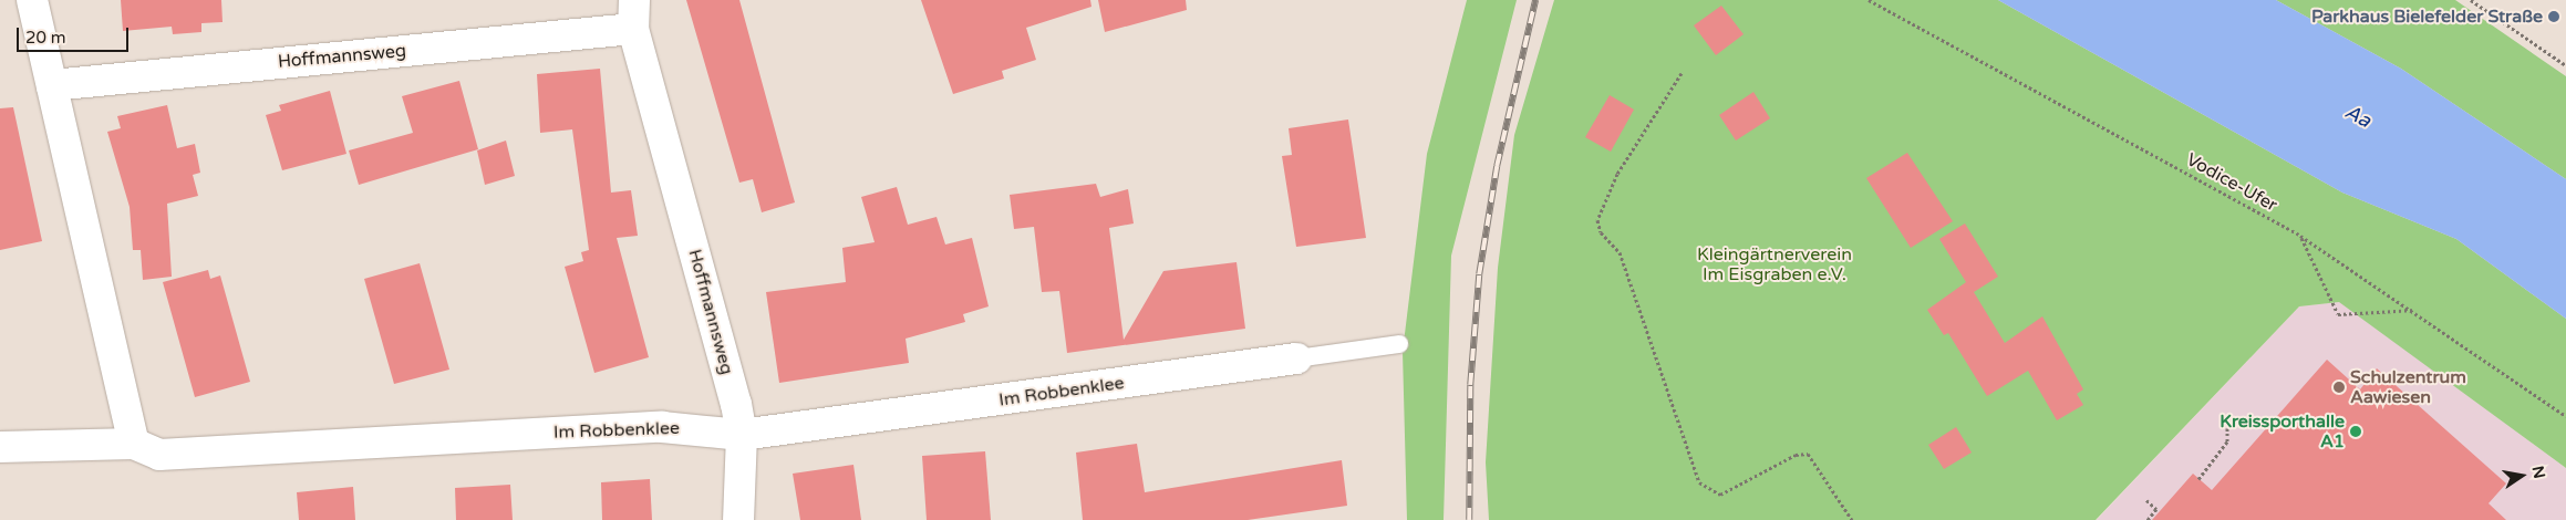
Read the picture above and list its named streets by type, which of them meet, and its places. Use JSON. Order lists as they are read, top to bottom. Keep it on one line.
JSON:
{"streets":{"street":["Hoffmannsweg","Im Robbenklee"],"path":["Vodice-Ufer"]},"crossings":[["Hoffmannsweg","Im Robbenklee"]],"water":["Aa"],"parks":["Kleingärtnerverein Im Eisgraben e.V."],"places":["Parkhaus Bielefelder Straße","Schulzentrum Aawiesen","Kreissporthalle A1"],"scale_bar":"20 m","north":"right"}
